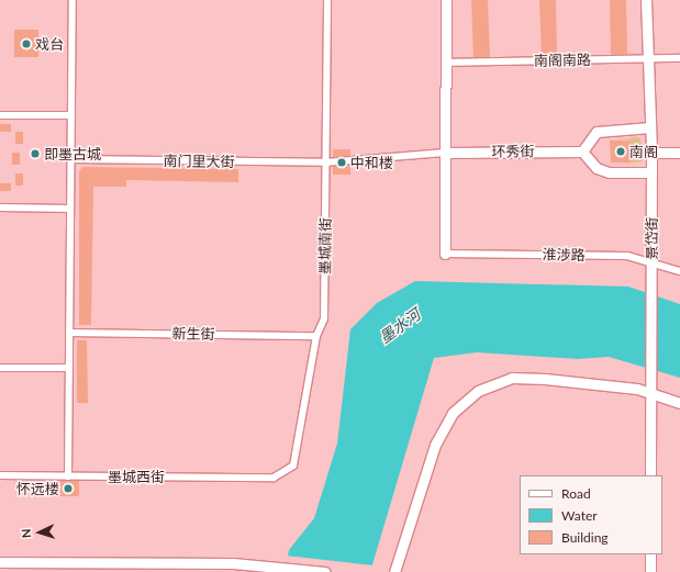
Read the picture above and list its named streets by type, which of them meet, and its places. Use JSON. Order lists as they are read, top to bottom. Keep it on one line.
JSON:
{"streets":{"street":["南阁南路","环秀街","南门里大街","景岱街","墨城南街","淮涉路","新生街","墨城西街"]},"crossings":[["南阁南路","景岱街"],["环秀街","南门里大街"],["南门里大街","墨城南街"],["景岱街","淮涉路"],["墨城南街","新生街"],["墨城南街","墨城西街"]],"water":["墨水河"],"places":["戏台","南阁","即墨古城","中和楼","怀远楼"],"legend":["Road","Water","Building"],"north":"left"}
